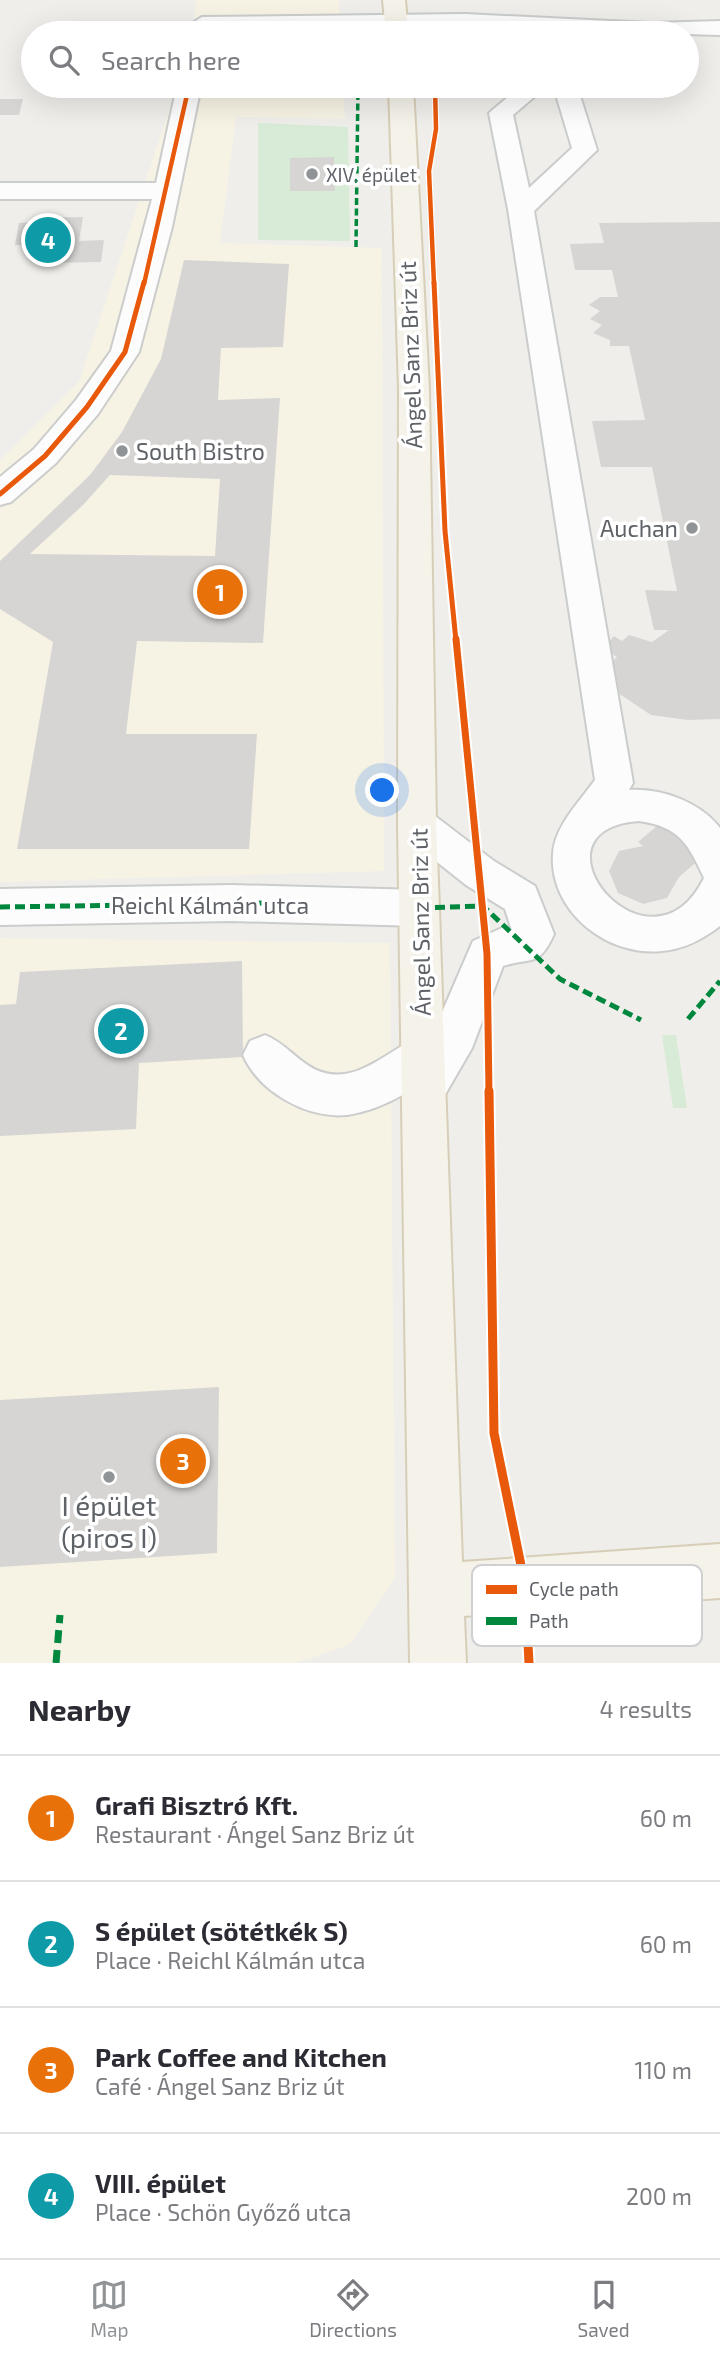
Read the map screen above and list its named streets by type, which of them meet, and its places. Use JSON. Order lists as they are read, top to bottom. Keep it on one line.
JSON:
{"streets":{"main road":["Ángel Sanz Briz út"],"street":["Reichl Kálmán utca"]},"crossings":[["Ángel Sanz Briz út","Reichl Kálmán utca"]],"places":["XIV. épület","South Bistro","Auchan","I épület (piros I)"],"legend":["Cycle path","Path"],"page":{"search":"Search here","pins":["4","1","2","3"],"heading":["Nearby","4 results"],"list":[{"mark":"1","name":"Grafi Bisztró Kft.","note":"Restaurant · Ángel Sanz Briz út","value":"60 m"},{"mark":"2","name":"S épület (sötétkék S)","note":"Place · Reichl Kálmán utca","value":"60 m"},{"mark":"3","name":"Park Coffee and Kitchen","note":"Café · Ángel Sanz Briz út","value":"110 m"},{"mark":"4","name":"VIII. épület","note":"Place · Schön Győző utca","value":"200 m"}],"nav":["Map","Directions","Saved"]}}
